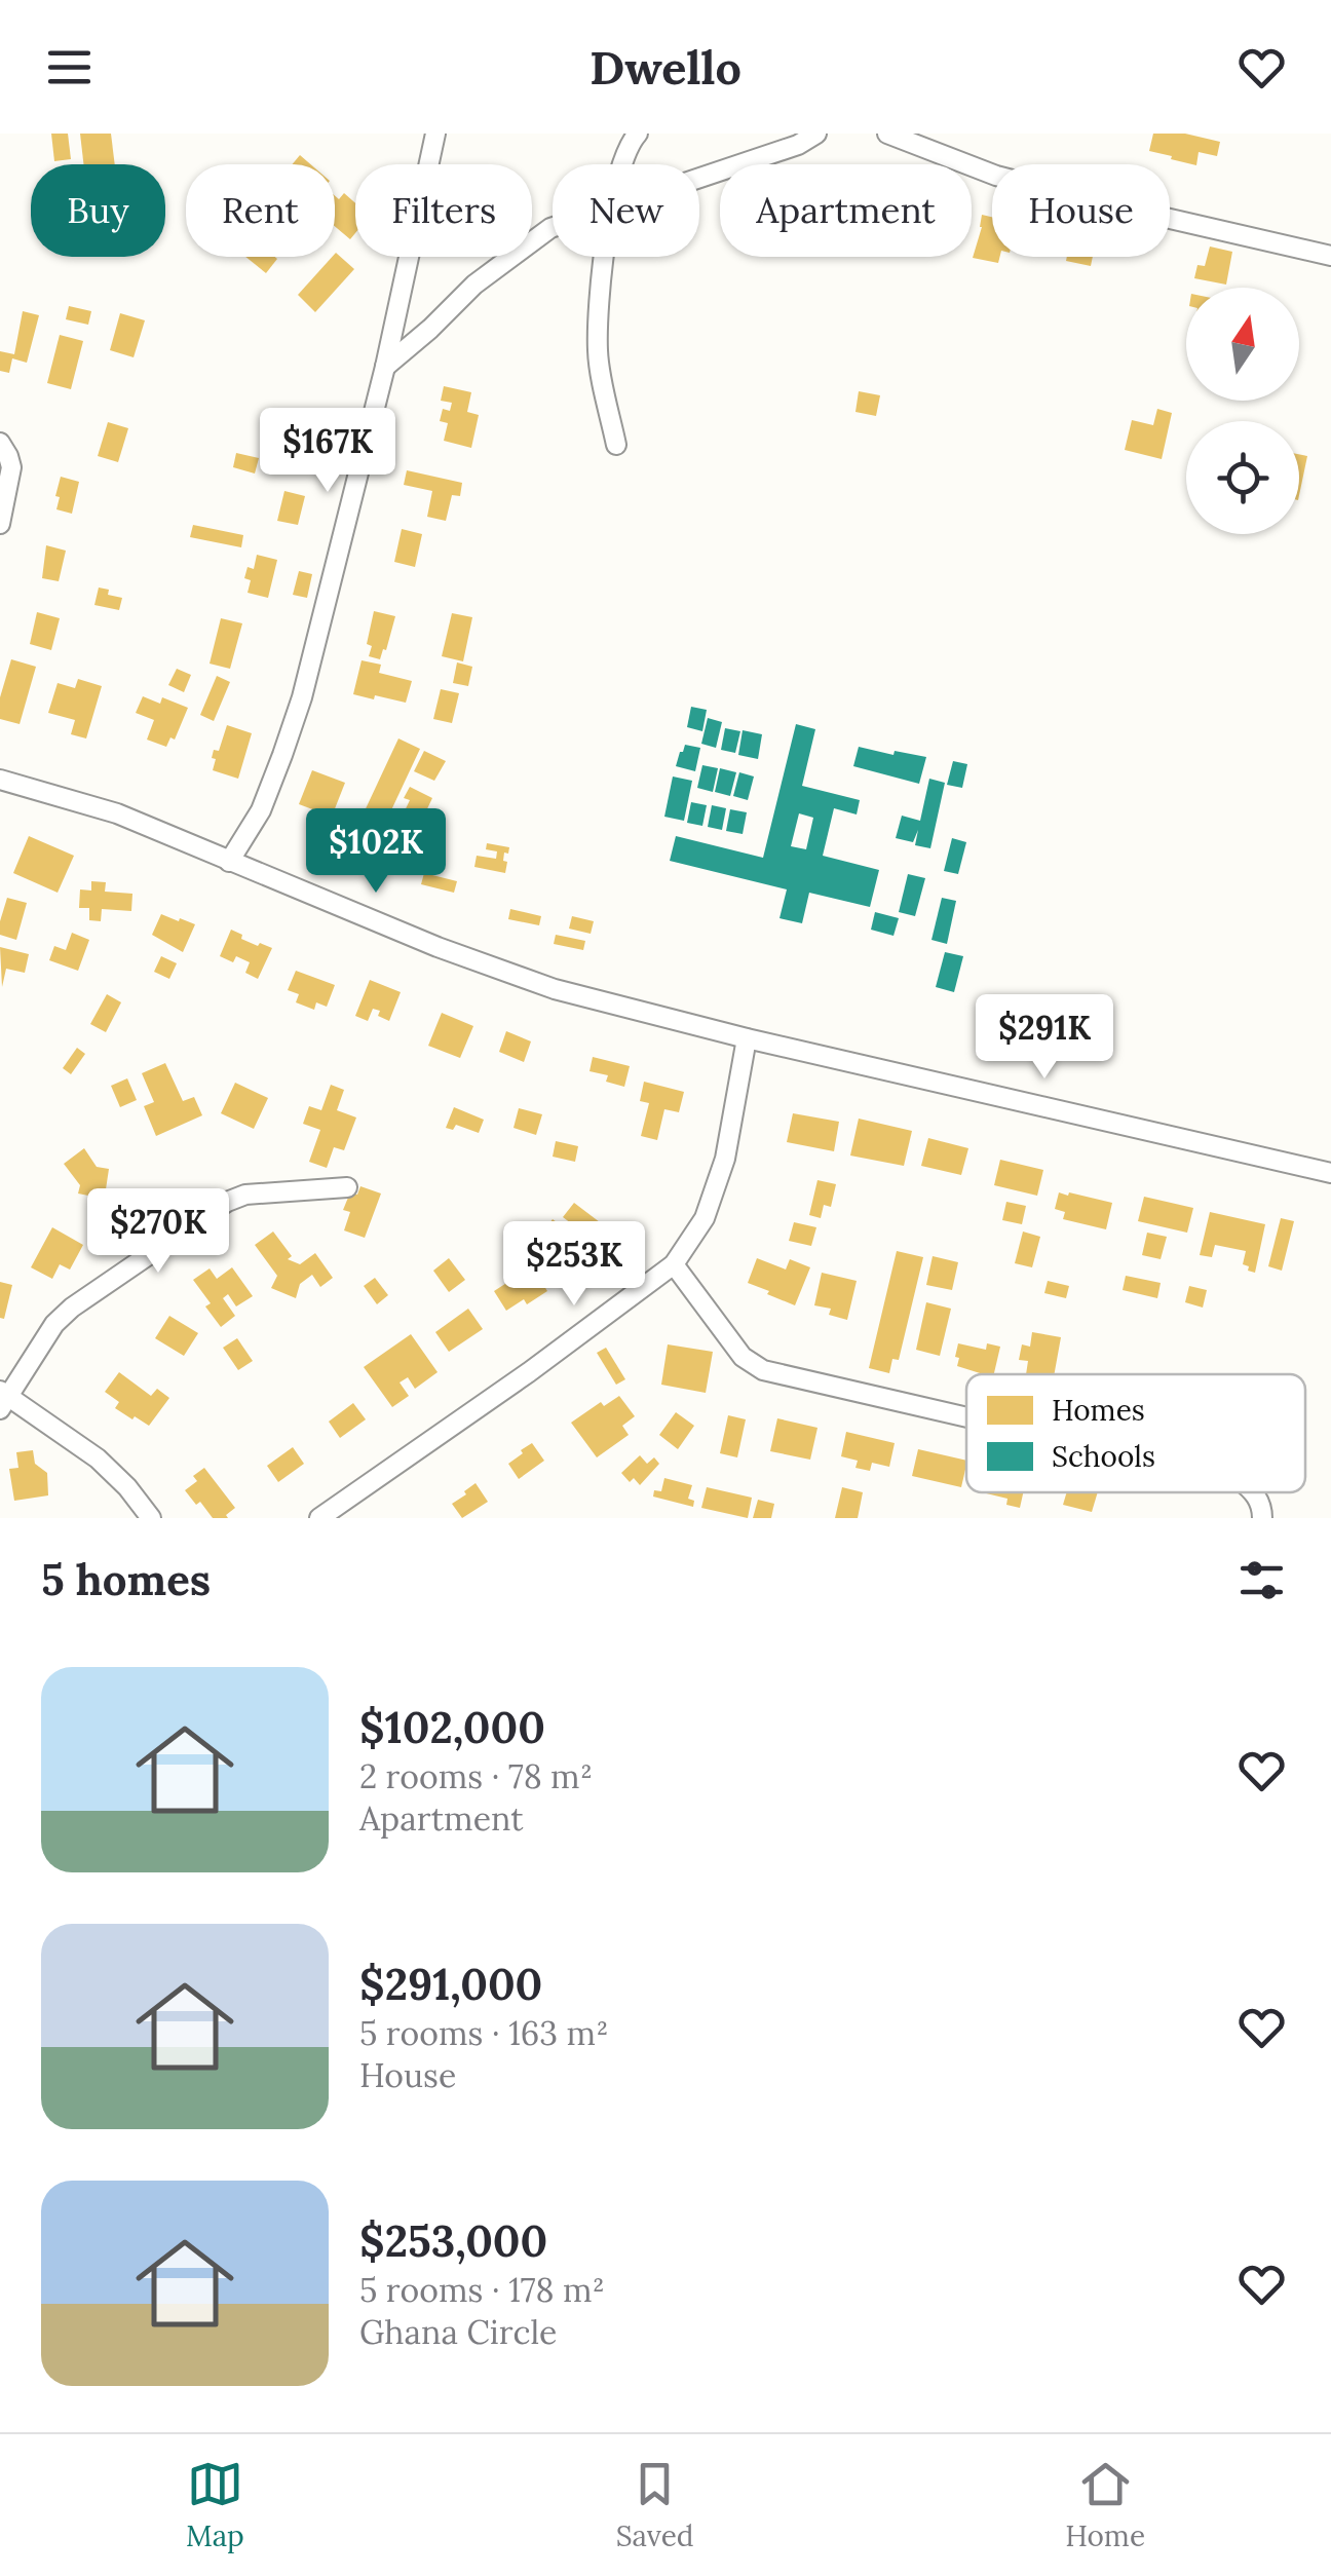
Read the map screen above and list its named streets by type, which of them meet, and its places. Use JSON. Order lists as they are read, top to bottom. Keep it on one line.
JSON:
{"legend":["Homes","Schools"],"north":"top","page":{"header":"Dwello","chip":["Buy","Rent","Filters","New","Apartment","House"],"price":["$167K","$102K","$291K","$270K","$253K"],"heading":"5 homes","list":[{"name":"$102,000","note":"2 rooms · 78 m² · Apartment"},{"name":"$291,000","note":"5 rooms · 163 m² · House"},{"name":"$253,000","note":"5 rooms · 178 m² · Ghana Circle"}],"tabs":["Map","Saved","Home"]}}
